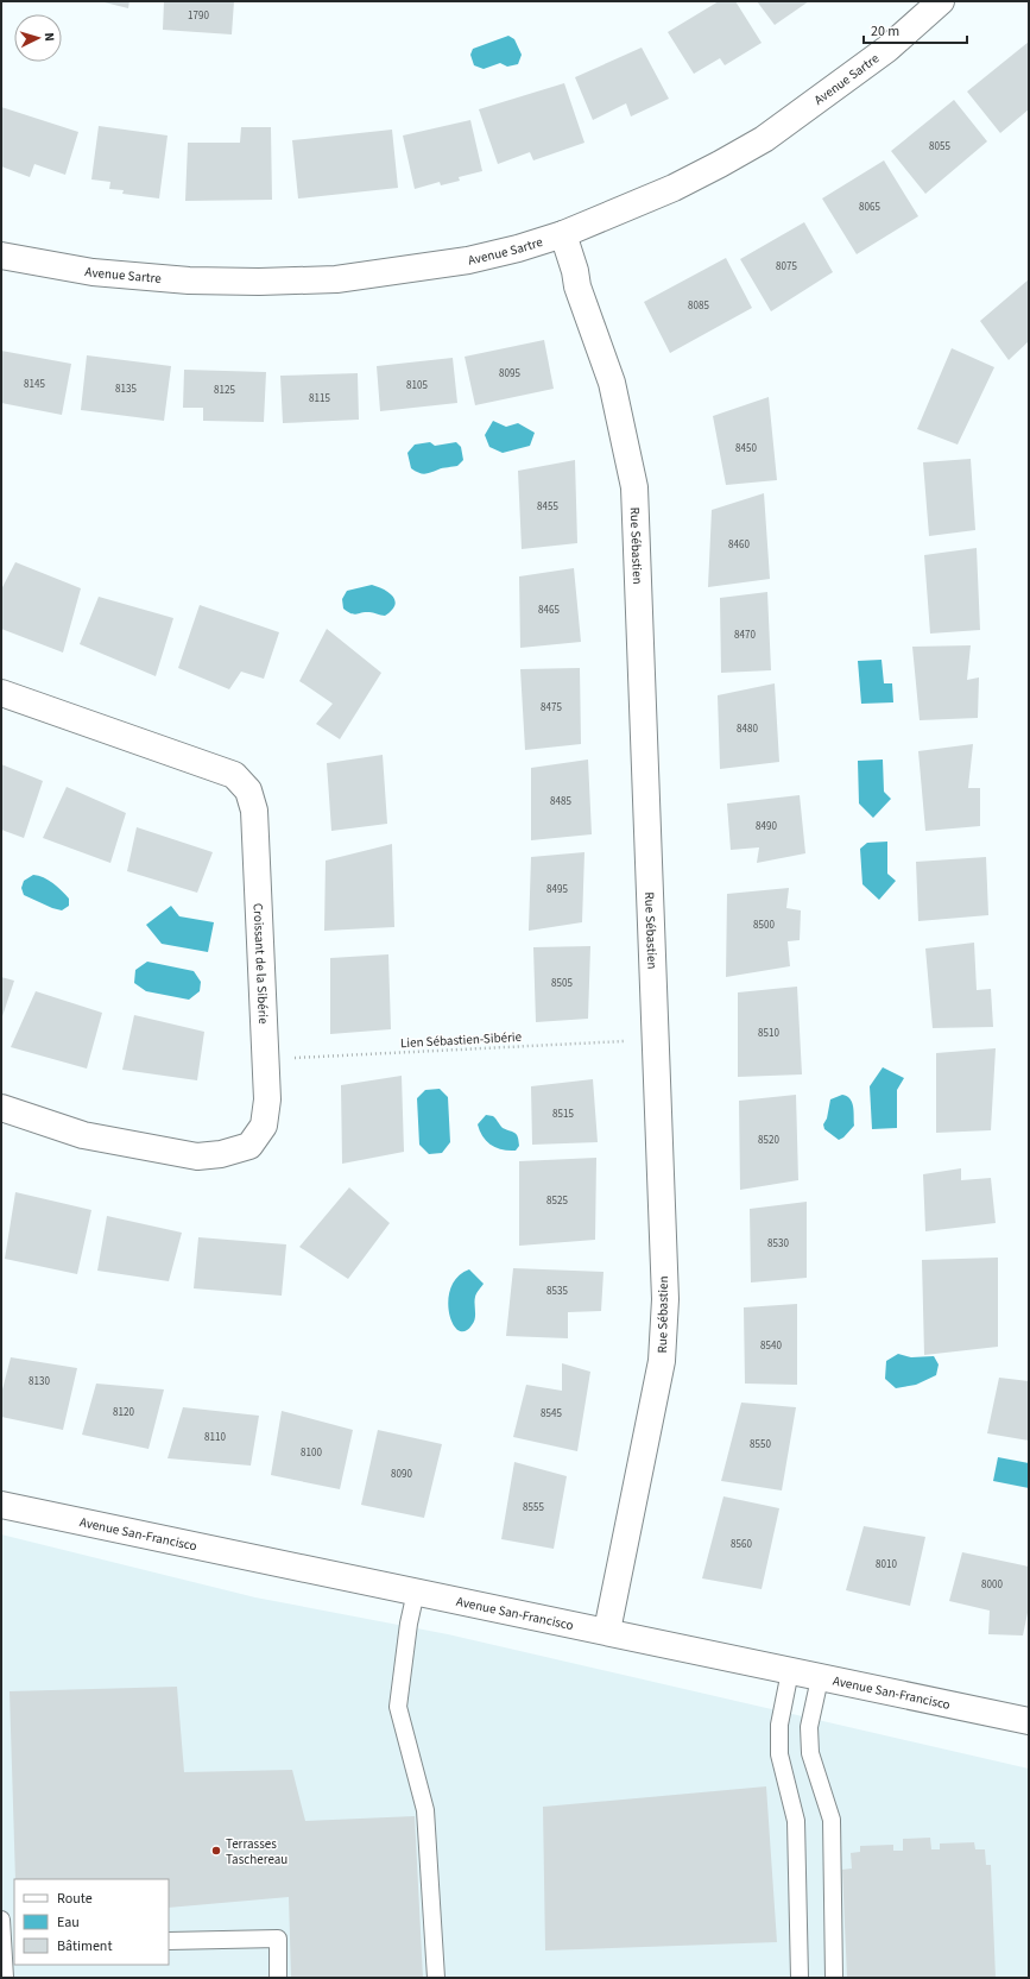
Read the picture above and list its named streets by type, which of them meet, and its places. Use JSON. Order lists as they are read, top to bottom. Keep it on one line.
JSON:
{"streets":{"street":["Avenue Sartre","Rue Sébastien","Croissant de la Sibérie","Avenue San-Francisco"],"path":["Lien Sébastien-Sibérie"]},"crossings":[["Avenue Sartre","Rue Sébastien"],["Rue Sébastien","Lien Sébastien-Sibérie"],["Rue Sébastien","Avenue San-Francisco"],["Croissant de la Sibérie","Lien Sébastien-Sibérie"]],"places":["Terrasses Taschereau"],"house_numbers":["1790","8055","8065","8075","8085","8095","8145","8105","8135","8125","8115","8450","8455","8460","8465","8470","8475","8480","8485","8490","8495","8500","8505","8510","8515","8520","8525","8530","8535","8540","8130","8120","8545","8110","8550","8100","8090","8555","8560","8010","8000"],"legend":["Route","Eau","Bâtiment"],"scale_bar":"20 m","north":"right"}
